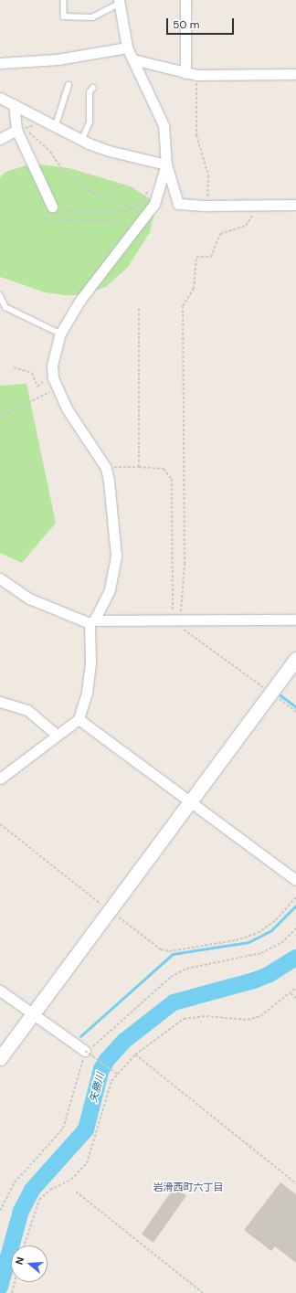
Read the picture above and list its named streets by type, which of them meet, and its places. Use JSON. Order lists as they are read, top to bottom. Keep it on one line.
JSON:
{"districts":["岩滑西町六丁目"],"water":["矢勝川"],"scale_bar":"50 m","north":"left"}
